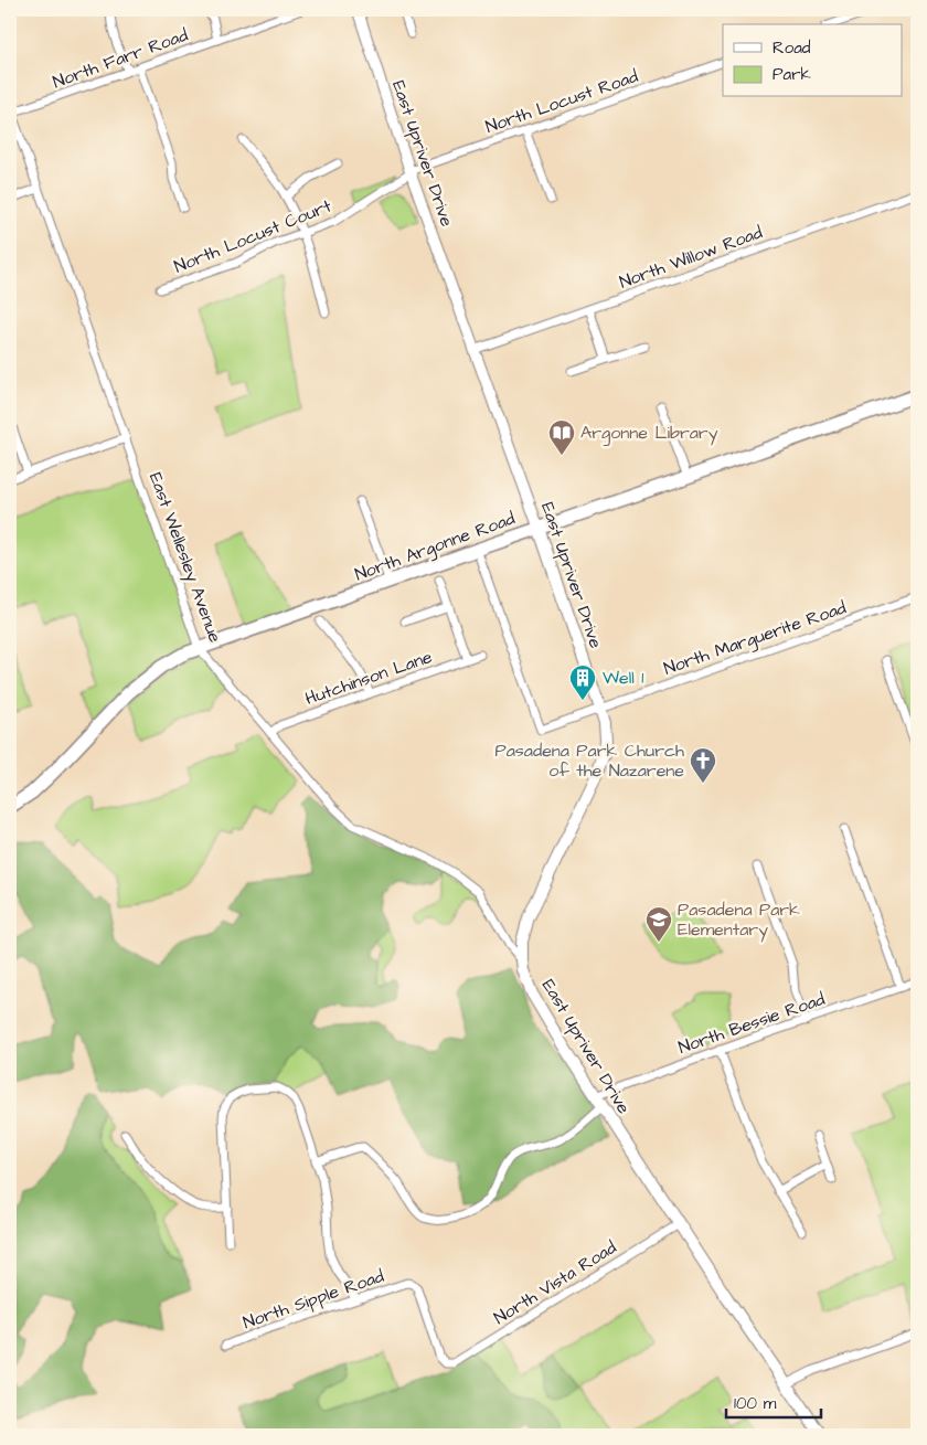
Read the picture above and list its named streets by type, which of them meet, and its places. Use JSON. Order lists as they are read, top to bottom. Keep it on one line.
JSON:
{"streets":{"main road":["East Upriver Drive","North Argonne Road"],"street":["North Farr Road","North Locust Road","North Locust Court","North Willow Road","East Wellesley Avenue","North Marguerite Road","Hutchinson Lane","North Bessie Road","North Vista Road","North Sipple Road"]},"crossings":[["North Farr Road","East Wellesley Avenue"],["North Locust Road","East Upriver Drive"],["North Locust Road","North Locust Court"],["East Upriver Drive","North Locust Court"],["East Upriver Drive","North Willow Road"],["East Upriver Drive","North Argonne Road"],["East Upriver Drive","East Wellesley Avenue"],["East Upriver Drive","North Marguerite Road"],["East Upriver Drive","North Bessie Road"],["East Upriver Drive","North Vista Road"],["North Argonne Road","East Wellesley Avenue"],["North Argonne Road","North Marguerite Road"],["East Wellesley Avenue","Hutchinson Lane"],["North Vista Road","North Sipple Road"]],"places":{"library":["Argonne Library"],"building":["Well 1"],"church":["Pasadena Park Church of the Nazarene"],"school or university":["Pasadena Park Elementary"]},"legend":["Road","Park"],"scale_bar":"100 m"}
